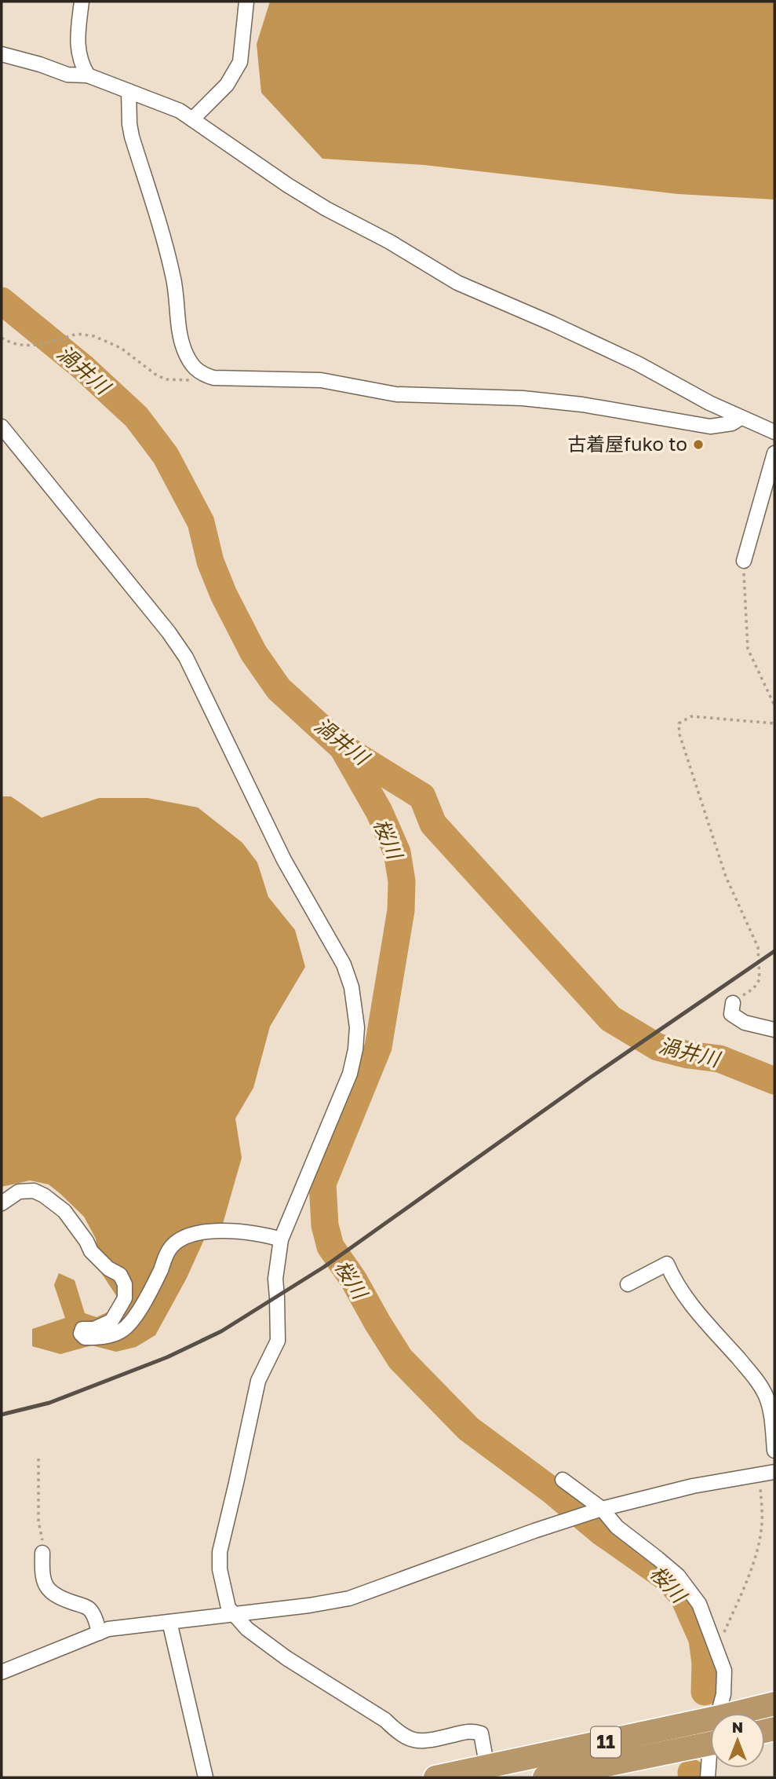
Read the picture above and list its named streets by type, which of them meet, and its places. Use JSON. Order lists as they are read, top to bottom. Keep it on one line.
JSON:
{"streets":{"highway":["11"]},"water":["渦井川","桜川"],"places":["古着屋fuko to"],"north":"top"}
